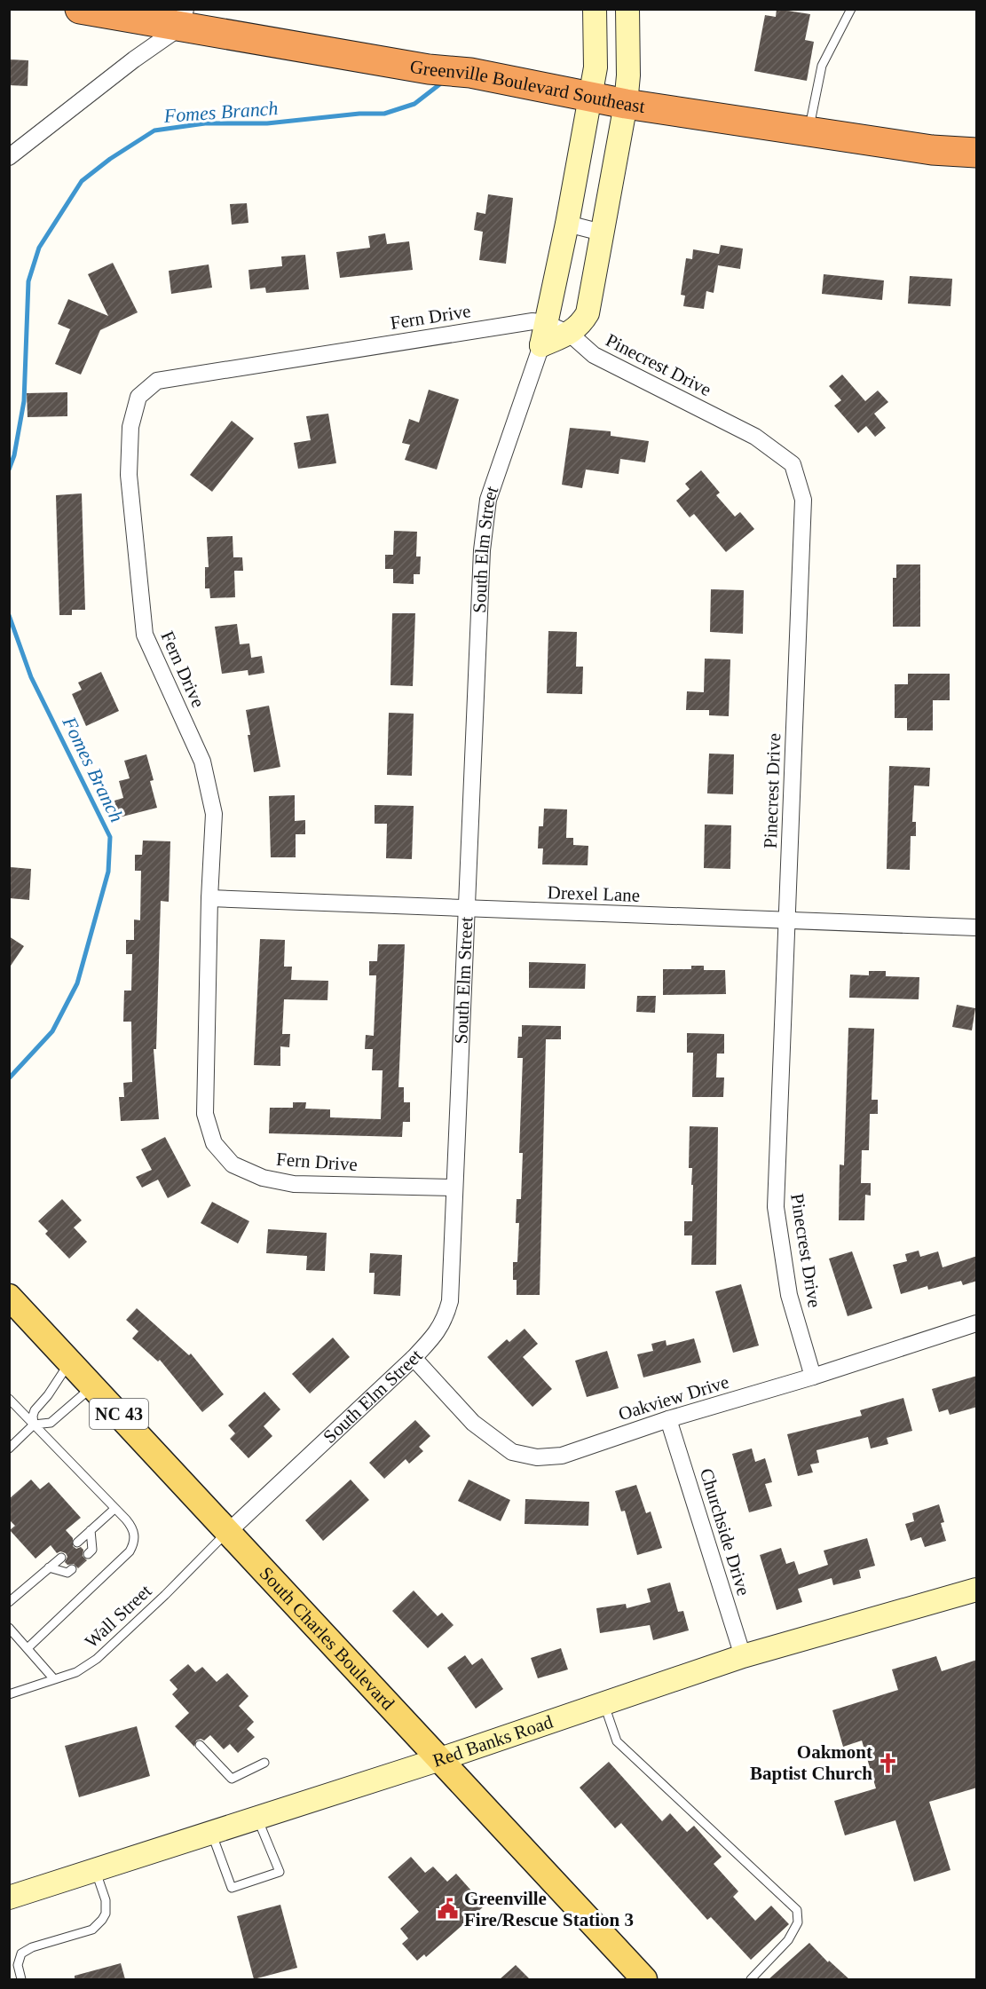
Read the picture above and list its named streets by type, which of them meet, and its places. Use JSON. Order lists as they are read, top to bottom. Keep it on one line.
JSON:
{"streets":{"highway":["Greenville Boulevard Southeast"],"main road":["NC 43","South Charles Boulevard"],"street":["Fern Drive","Pinecrest Drive","South Elm Street","Drexel Lane","Oakview Drive","Churchside Drive","Red Banks Road"],"lane":["Wall Street"]},"crossings":[["Greenville Boulevard Southeast","South Elm Street"],["Fern Drive","Pinecrest Drive"],["Fern Drive","South Elm Street"],["Fern Drive","Drexel Lane"],["Pinecrest Drive","Drexel Lane"],["Pinecrest Drive","Oakview Drive"],["South Elm Street","Drexel Lane"],["South Elm Street","Oakview Drive"],["South Elm Street","Wall Street"],["South Elm Street","South Charles Boulevard"],["Oakview Drive","Churchside Drive"],["Churchside Drive","Red Banks Road"],["Wall Street","South Charles Boulevard"],["South Charles Boulevard","Red Banks Road"]],"water":["Fomes Branch"],"places":{"church":["Oakmont Baptist Church"],"public building":["Greenville Fire/Rescue Station 3"]}}
